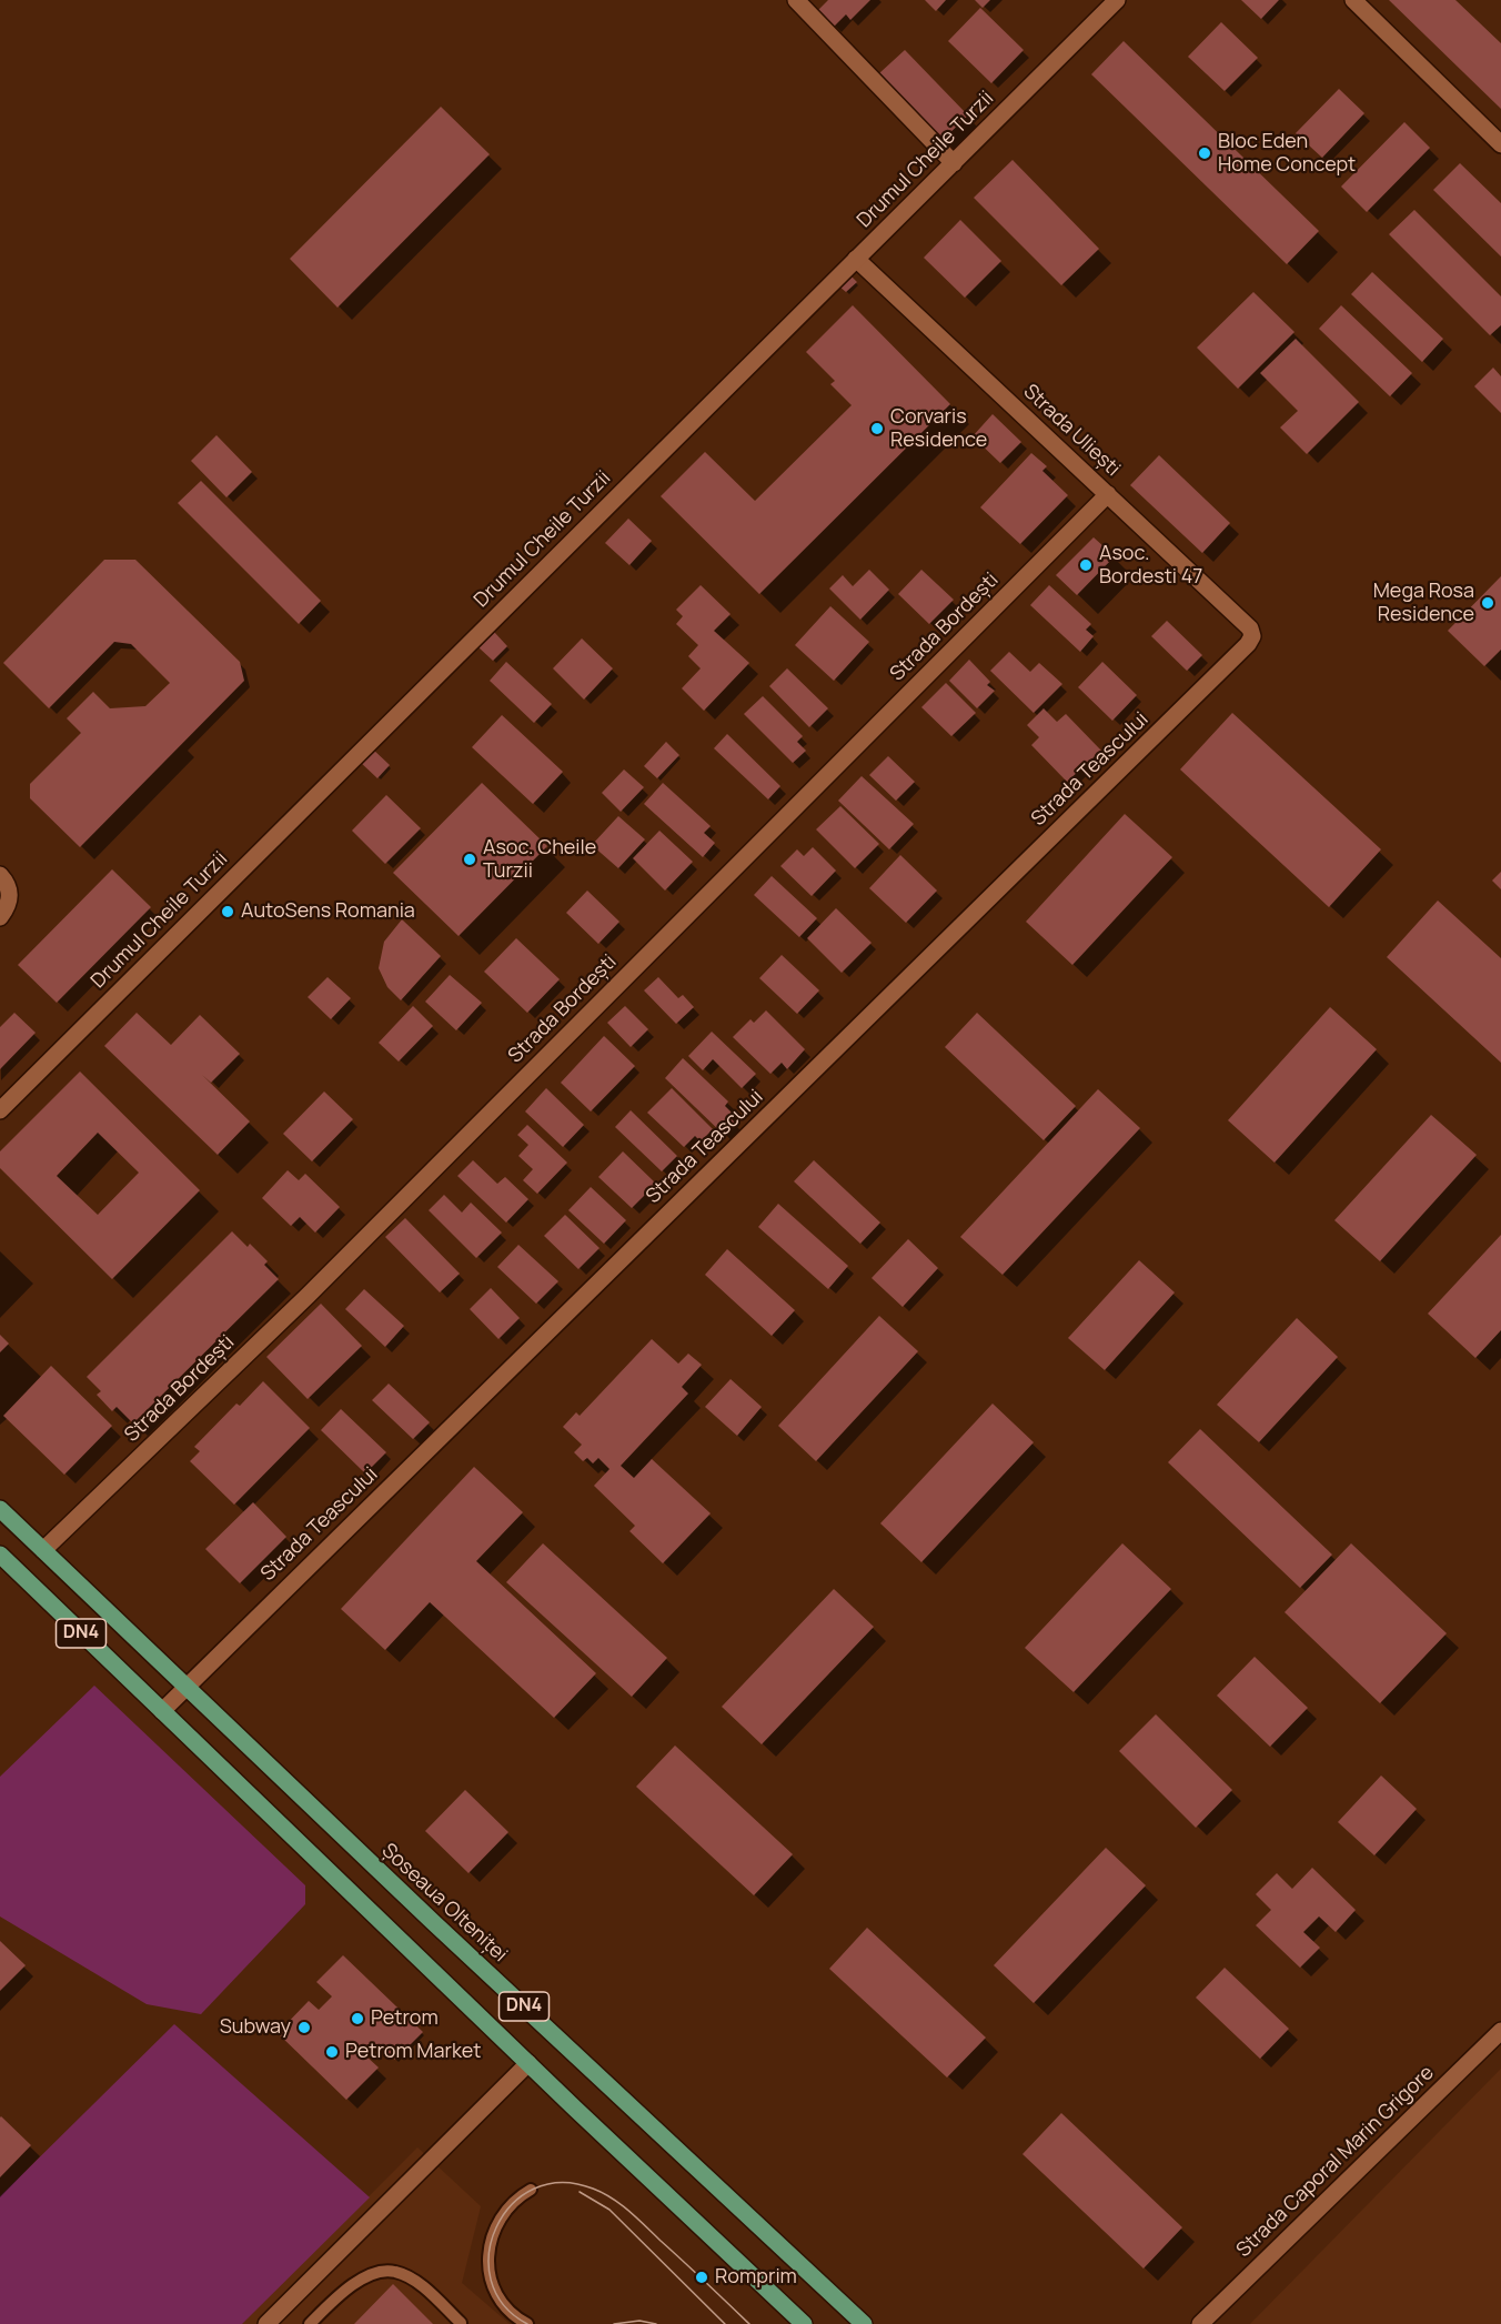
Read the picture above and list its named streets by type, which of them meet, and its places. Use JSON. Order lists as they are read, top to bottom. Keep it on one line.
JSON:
{"streets":{"main road":["DN4","Șoseaua Olteniței"],"street":["Drumul Cheile Turzii","Strada Uliești","Strada Bordești","Strada Teascului","Strada Caporal Marin Grigore"]},"crossings":[["Drumul Cheile Turzii","Strada Uliești"],["Strada Uliești","Strada Bordești"],["Strada Uliești","Strada Teascului"],["Strada Bordești","Șoseaua Olteniței"],["Strada Teascului","DN4"],["Strada Teascului","Șoseaua Olteniței"]],"places":["Bloc Eden Home Concept","Corvaris Residence","Asoc. Bordesti 47","Mega Rosa Residence","Asoc. Cheile Turzii","AutoSens Romania","Petrom","Subway","Petrom Market","Romprim"]}
